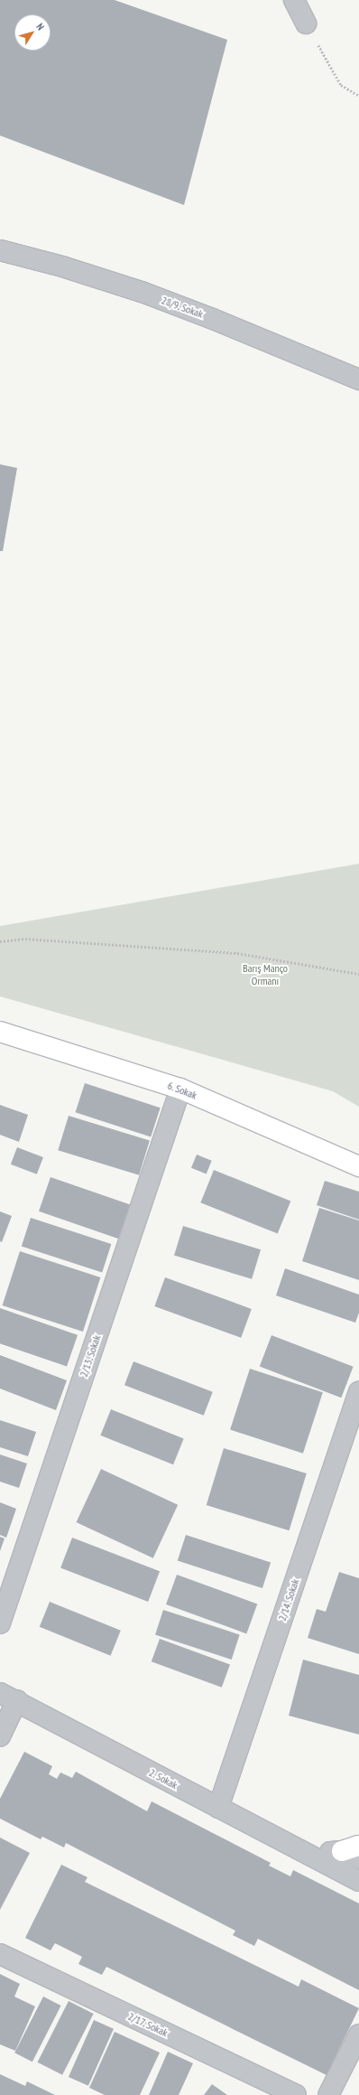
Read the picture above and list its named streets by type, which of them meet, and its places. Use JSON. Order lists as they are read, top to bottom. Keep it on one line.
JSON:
{"streets":{"main road":["6. Sokak"],"street":["28/9. Sokak","2/13. Sokak","2/14. Sokak","2. Sokak","2/17. Sokak"]},"crossings":[["6. Sokak","2/13. Sokak"],["2/14. Sokak","2. Sokak"]],"parks":["Barış Manço Ormanı"],"north":"top right"}
